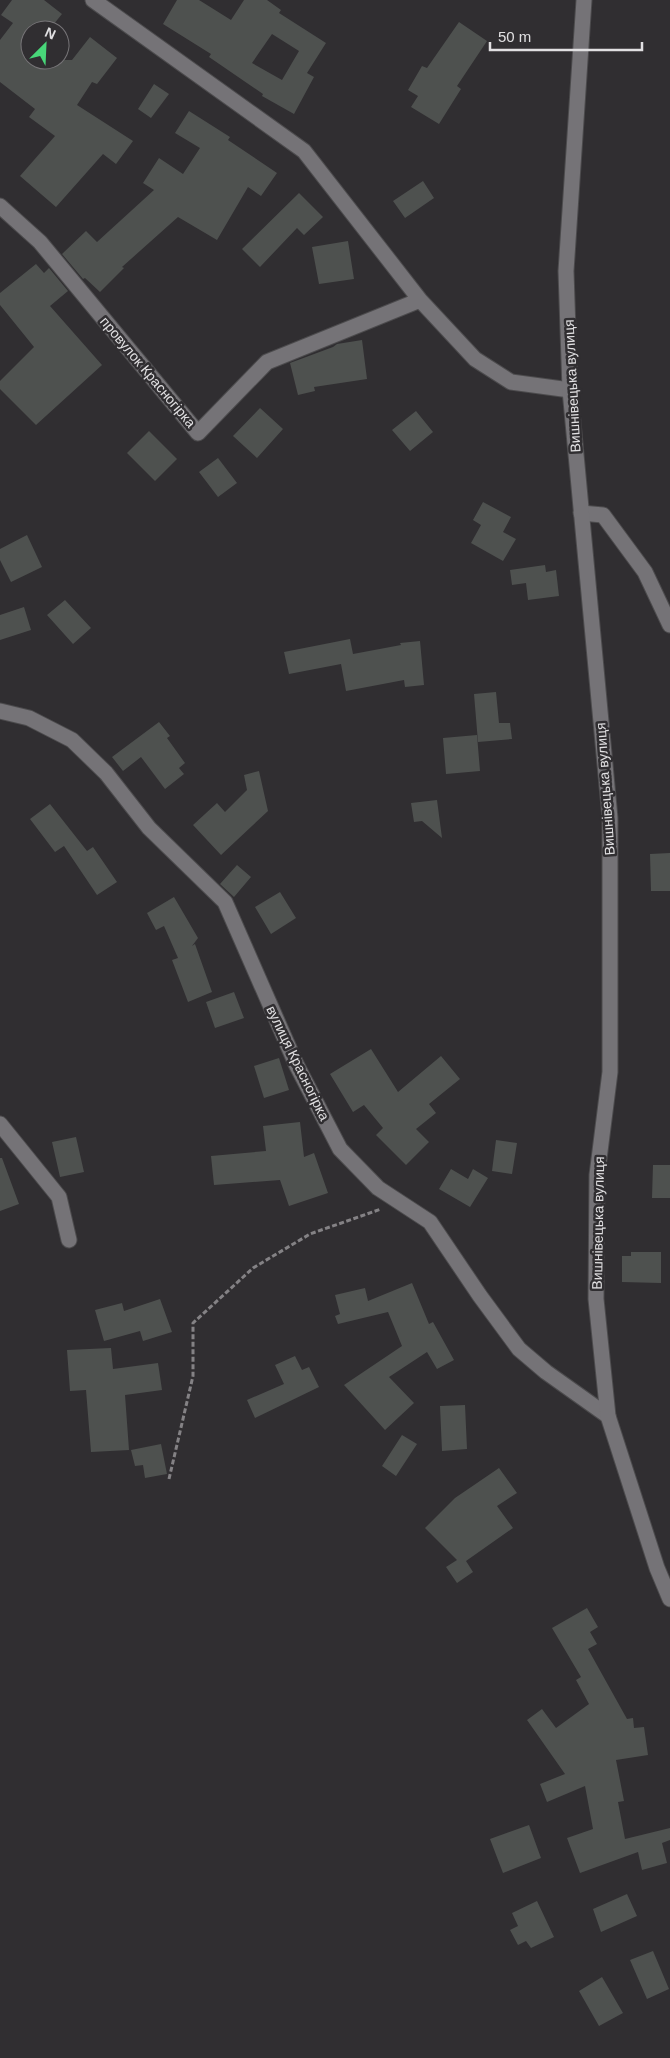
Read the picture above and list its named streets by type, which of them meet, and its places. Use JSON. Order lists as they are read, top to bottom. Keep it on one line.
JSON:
{"streets":{"street":["провулок Красногірка","Вишнівецька вулиця","вулиця Красногірка"]},"crossings":[["Вишнівецька вулиця","вулиця Красногірка"]],"scale_bar":"50 m","north":"top right"}
